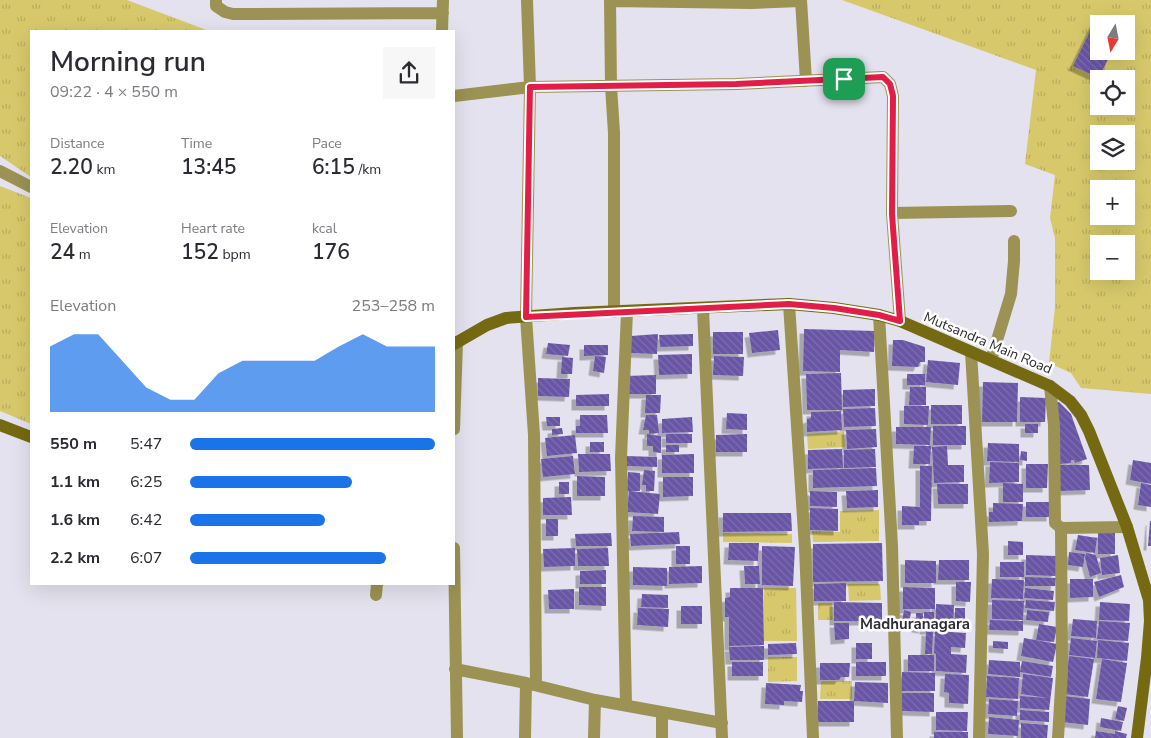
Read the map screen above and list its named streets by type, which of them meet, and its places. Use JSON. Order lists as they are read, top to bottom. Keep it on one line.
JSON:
{"streets":{"street":["Mutsandra Main Road"]},"districts":["Madhuranagara"],"north":"bottom","page":{"map_buttons":["+","−"],"heading":["Morning run","09:22 · 4 × 550 m"],"stats":[["Distance","2.20 km"],["Time","13:45"],["Pace","6:15 /km"],["Elevation","24 m"],["Heart rate","152 bpm"],["kcal","176"]],"chart":["Elevation","253–258 m"],"list":[{"name":"550 m","note":"5:47"},{"name":"1.1 km","note":"6:25"},{"name":"1.6 km","note":"6:42"},{"name":"2.2 km","note":"6:07"}]}}
